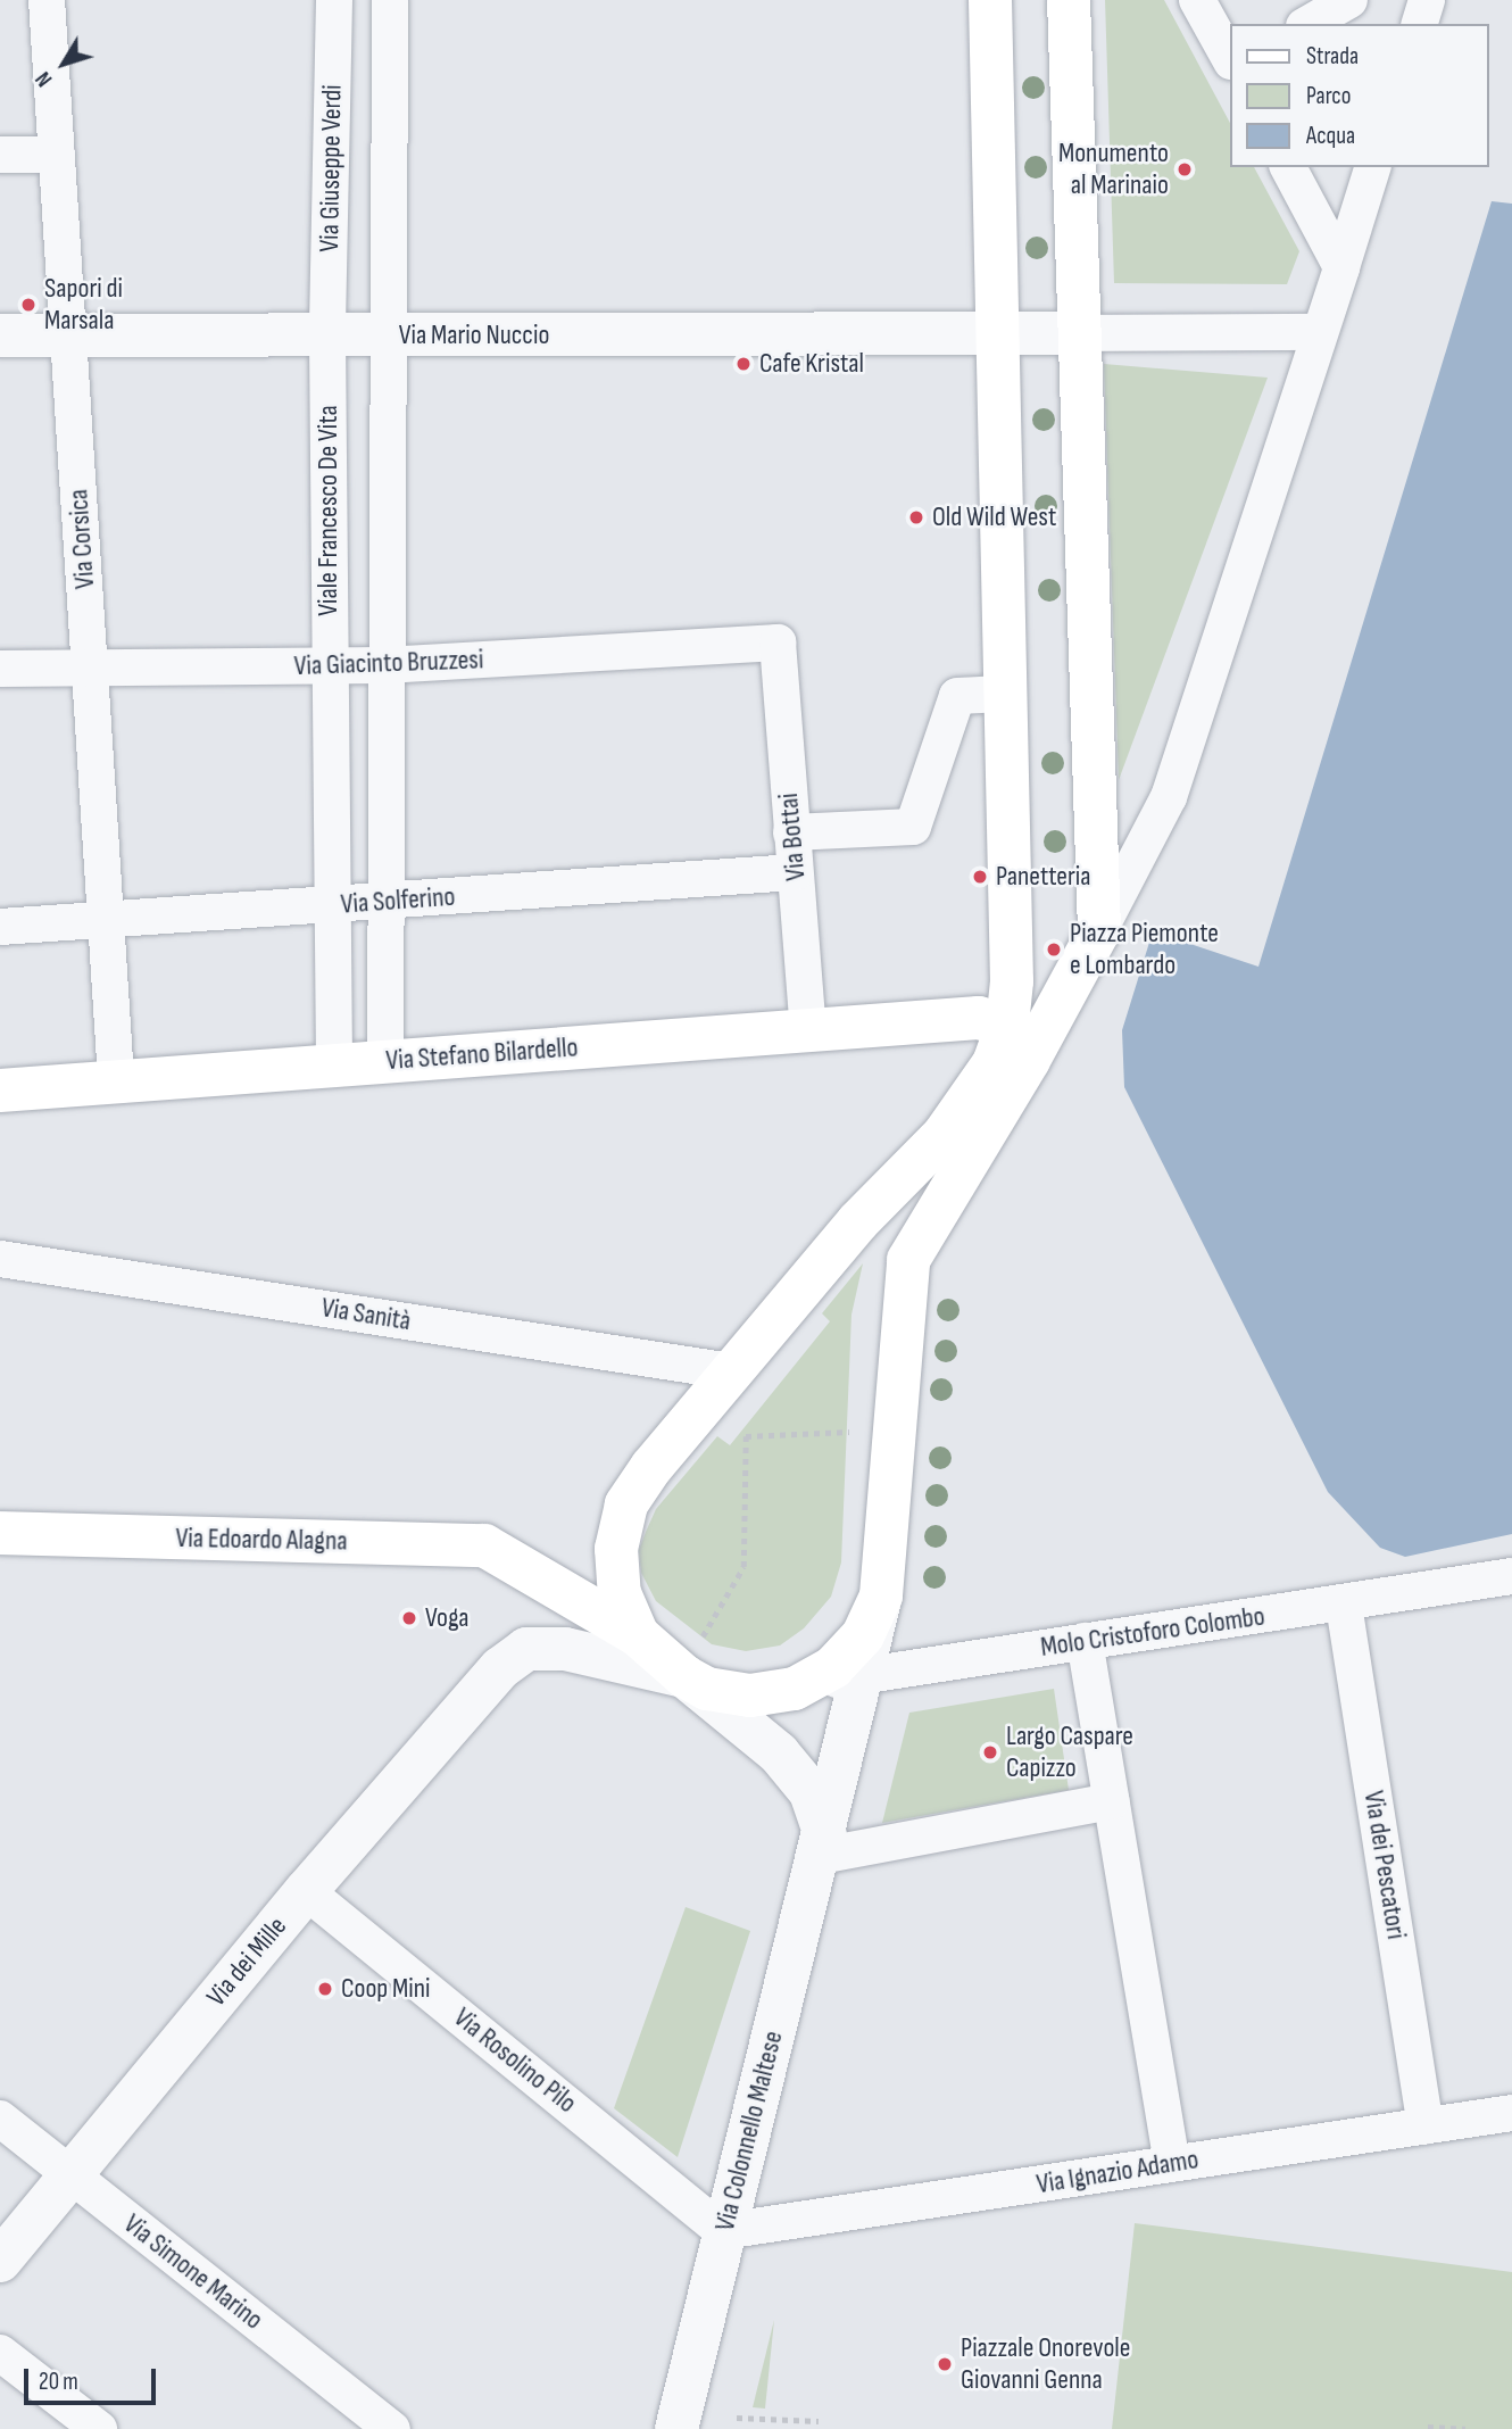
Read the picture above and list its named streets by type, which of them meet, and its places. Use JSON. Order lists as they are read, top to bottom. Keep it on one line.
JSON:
{"streets":{"main road":["Via Stefano Bilardello","Via Edoardo Alagna"],"street":["Via Giuseppe Verdi","Via Mario Nuccio","Viale Francesco De Vita","Via Corsica","Via Giacinto Bruzzesi","Via Bottai","Via Solferino","Via Sanità","Molo Cristoforo Colombo","Via dei Pescatori","Via dei Mille","Via Rosolino Pilo","Via Colonnello Maltese","Via Ignazio Adamo","Via Simone Marino"]},"crossings":[["Via Giuseppe Verdi","Via Mario Nuccio"],["Via Giuseppe Verdi","Viale Francesco De Vita"],["Via Mario Nuccio","Viale Francesco De Vita"],["Via Mario Nuccio","Via Corsica"],["Viale Francesco De Vita","Via Giacinto Bruzzesi"],["Viale Francesco De Vita","Via Solferino"],["Viale Francesco De Vita","Via Stefano Bilardello"],["Via Corsica","Via Giacinto Bruzzesi"],["Via Corsica","Via Solferino"],["Via Corsica","Via Stefano Bilardello"],["Via Giacinto Bruzzesi","Via Bottai"],["Via Bottai","Via Solferino"],["Via Bottai","Via Stefano Bilardello"],["Via Edoardo Alagna","Molo Cristoforo Colombo"],["Via Edoardo Alagna","Via dei Mille"],["Molo Cristoforo Colombo","Via dei Pescatori"],["Molo Cristoforo Colombo","Via Colonnello Maltese"],["Via dei Pescatori","Via Ignazio Adamo"],["Via dei Mille","Via Rosolino Pilo"],["Via dei Mille","Via Simone Marino"],["Via Rosolino Pilo","Via Colonnello Maltese"],["Via Rosolino Pilo","Via Ignazio Adamo"],["Via Colonnello Maltese","Via Ignazio Adamo"]],"places":["Monumento al Marinaio","Sapori di Marsala","Cafe Kristal","Old Wild West","Panetteria","Piazza Piemonte e Lombardo","Voga","Largo Caspare Capizzo","Coop Mini","Piazzale Onorevole Giovanni Genna"],"legend":["Strada","Parco","Acqua"],"scale_bar":"20 m","north":"bottom left"}
